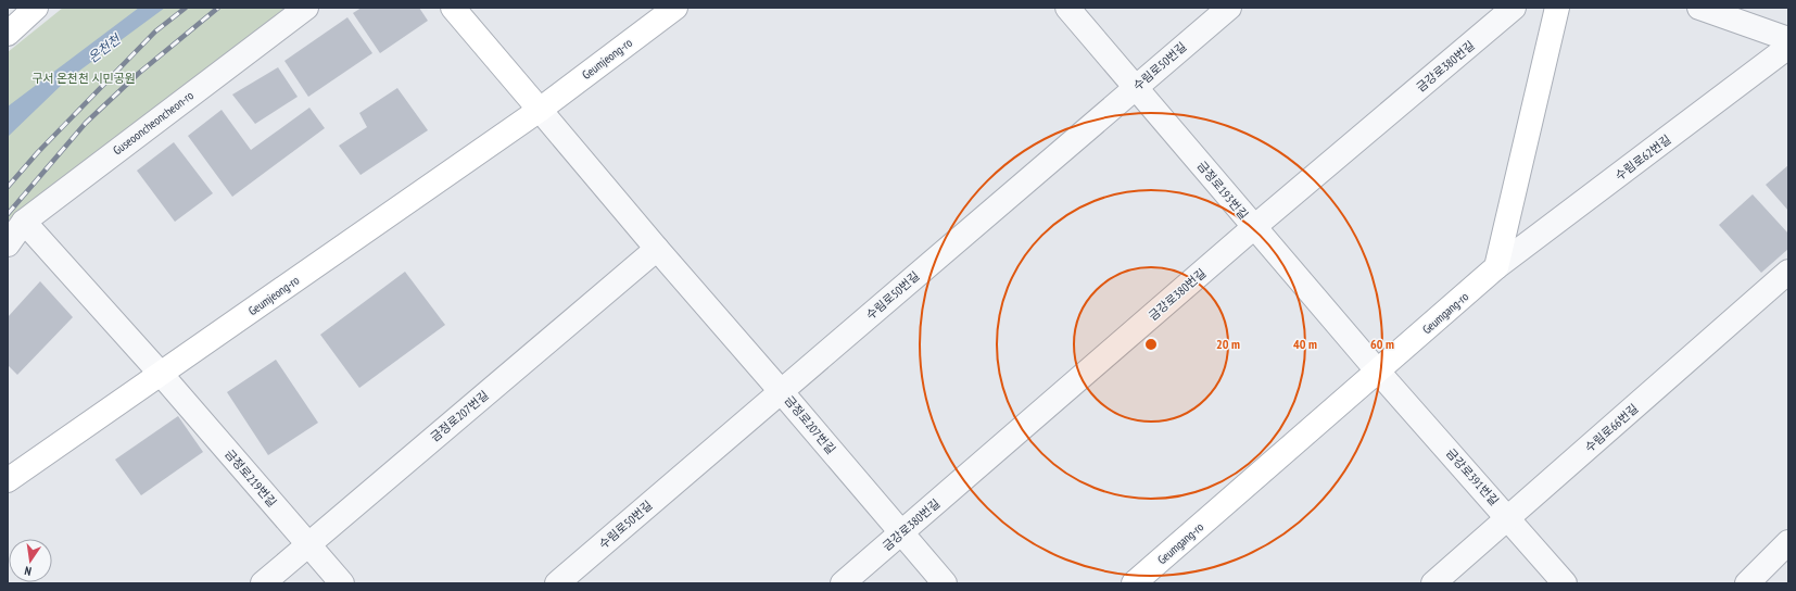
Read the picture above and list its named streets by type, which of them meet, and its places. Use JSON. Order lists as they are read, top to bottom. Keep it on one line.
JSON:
{"streets":{"street":["Geumjeong-ro","수림로50번길","금강로380번길","Guseooncheoncheon-ro","수림로62번길","금정로193번길","Geumgang-ro","금정로207번길","수림로66번길","금강로391번길","금정로219번길"]},"crossings":[["Geumjeong-ro","금정로207번길"],["Geumjeong-ro","금정로219번길"],["수림로50번길","금정로193번길"],["수림로50번길","금정로207번길"],["금강로380번길","금정로193번길"],["금강로380번길","금정로207번길"],["Guseooncheoncheon-ro","금정로219번길"],["수림로62번길","Geumgang-ro"],["금정로193번길","Geumgang-ro"],["금정로193번길","금강로391번길"],["Geumgang-ro","금강로391번길"],["금정로207번길","금정로219번길"],["수림로66번길","금강로391번길"]],"water":["온천천"],"parks":["구서 온천천 시민공원"],"north":"bottom","rings":["20 m","40 m","60 m"]}
